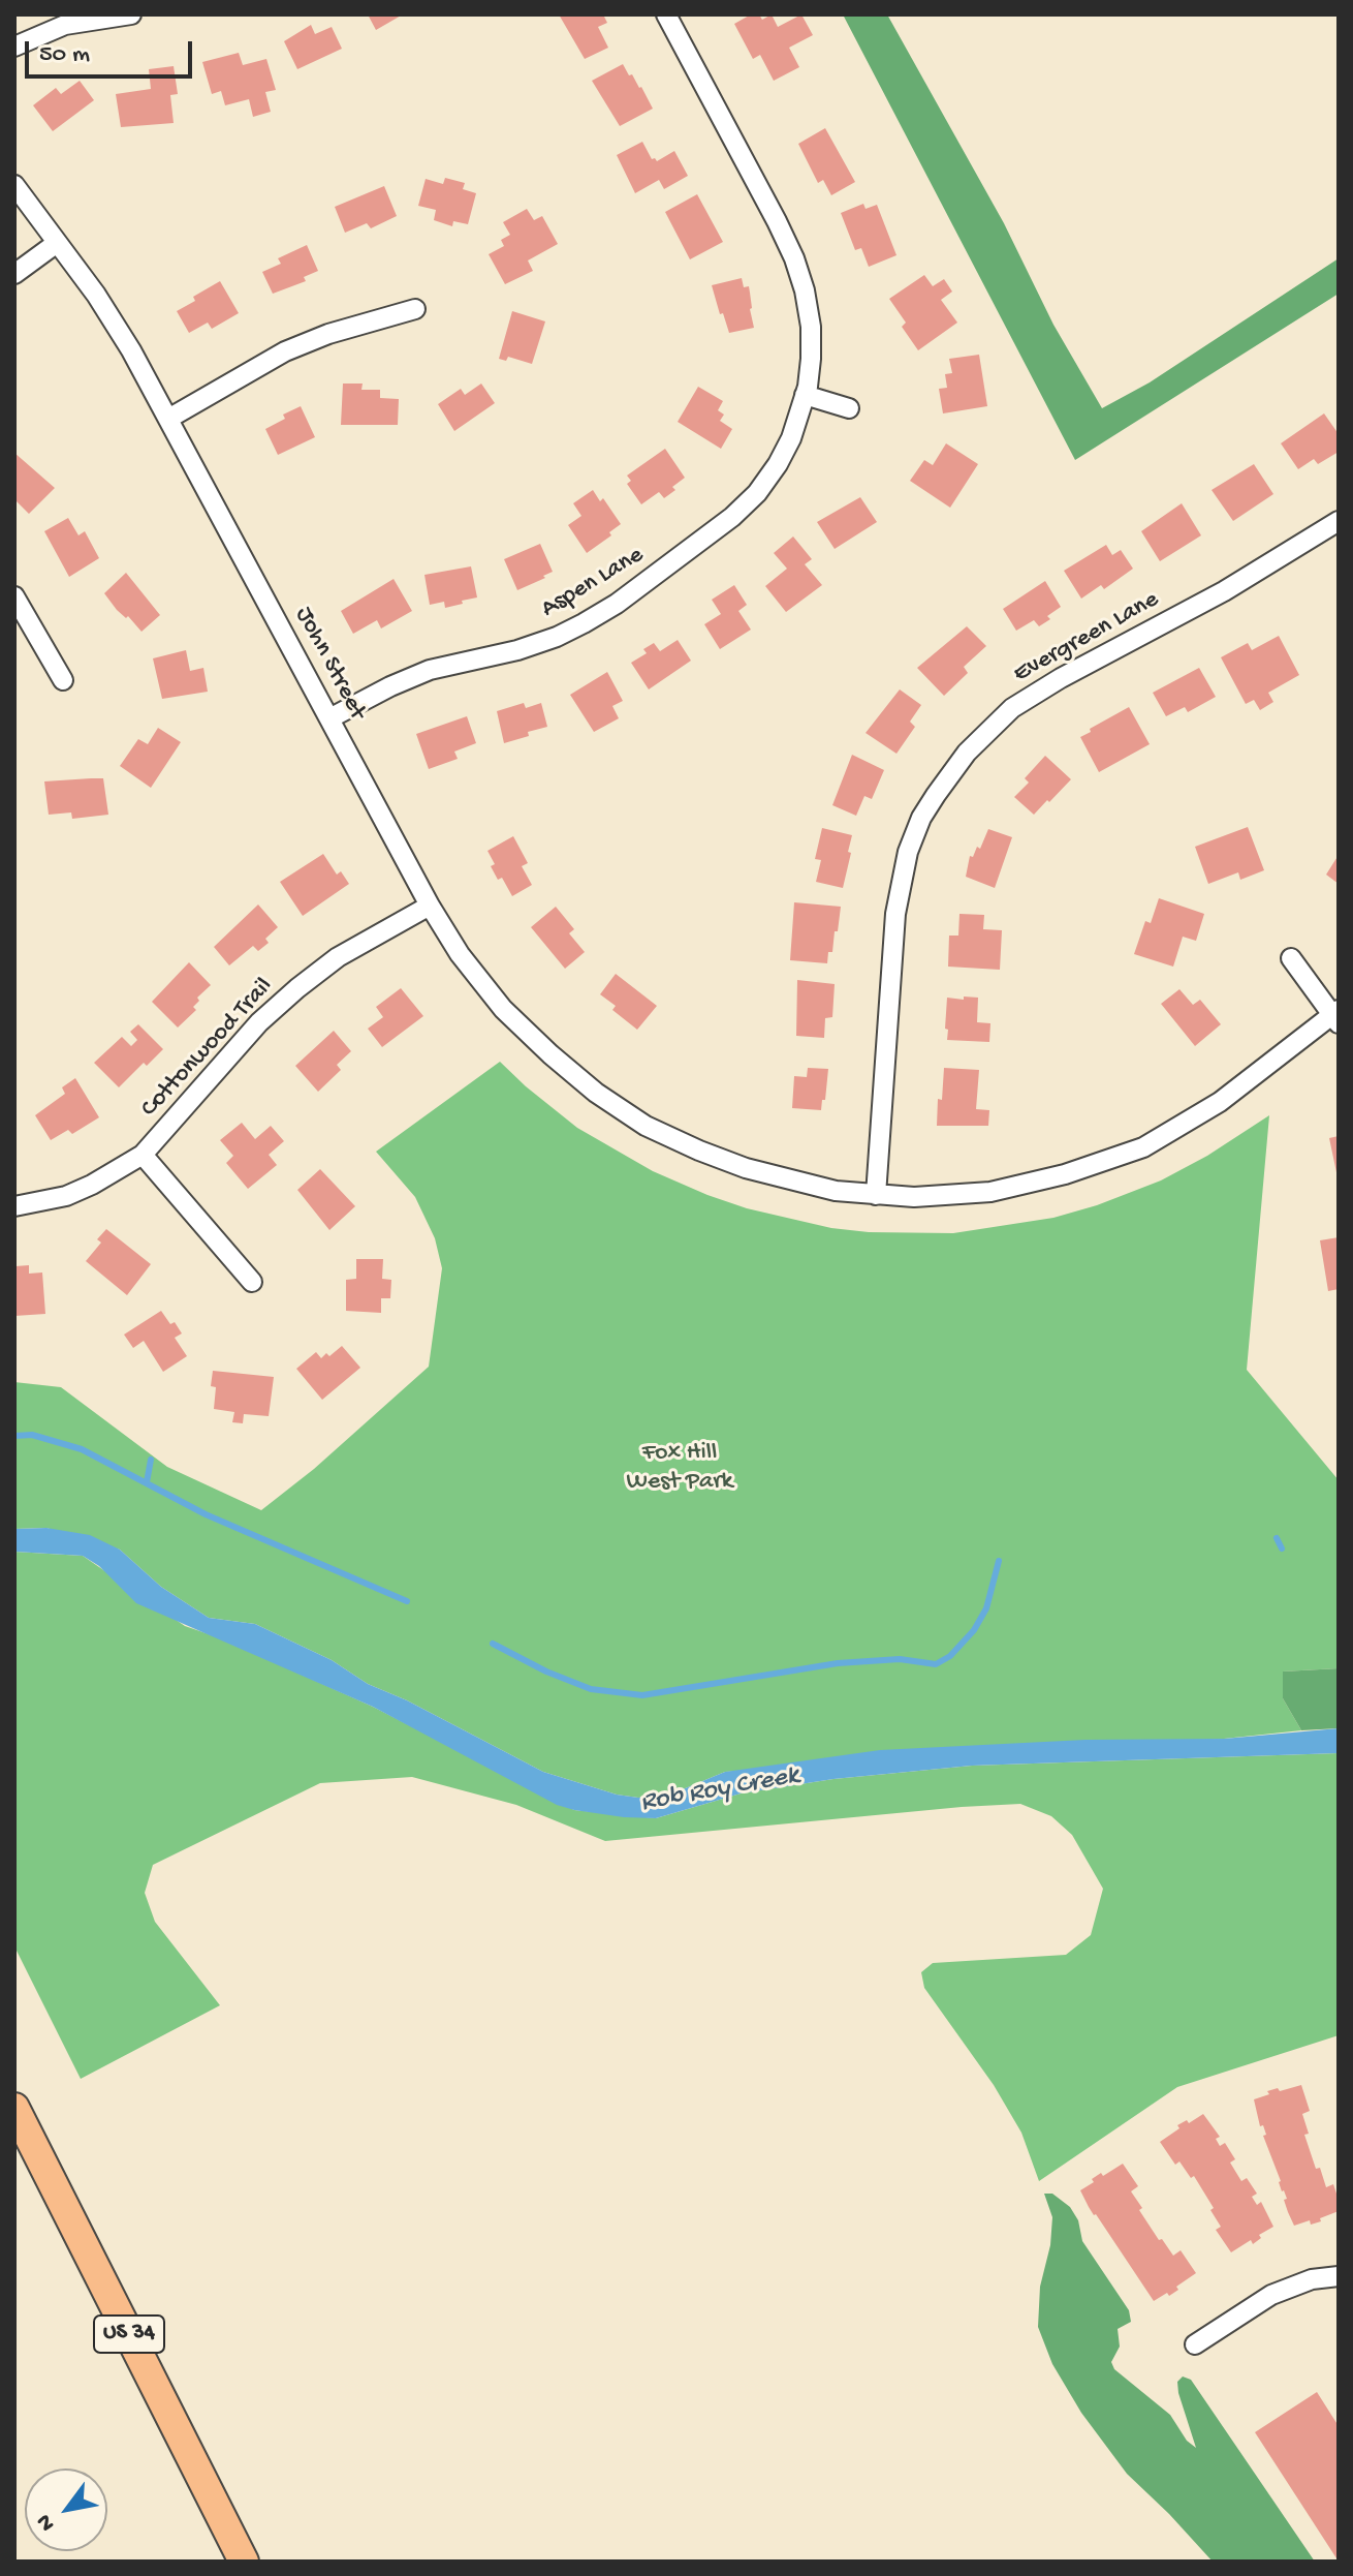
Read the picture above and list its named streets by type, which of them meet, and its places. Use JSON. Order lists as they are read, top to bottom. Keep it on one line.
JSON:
{"streets":{"main road":["US 34"],"street":["Aspen Lane","Evergreen Lane","John Street","Cottonwood Trail"]},"crossings":[["Aspen Lane","John Street"],["Evergreen Lane","John Street"],["John Street","Cottonwood Trail"]],"water":["Rob Roy Creek"],"parks":["Fox Hill West Park"],"scale_bar":"50 m","north":"bottom left"}
